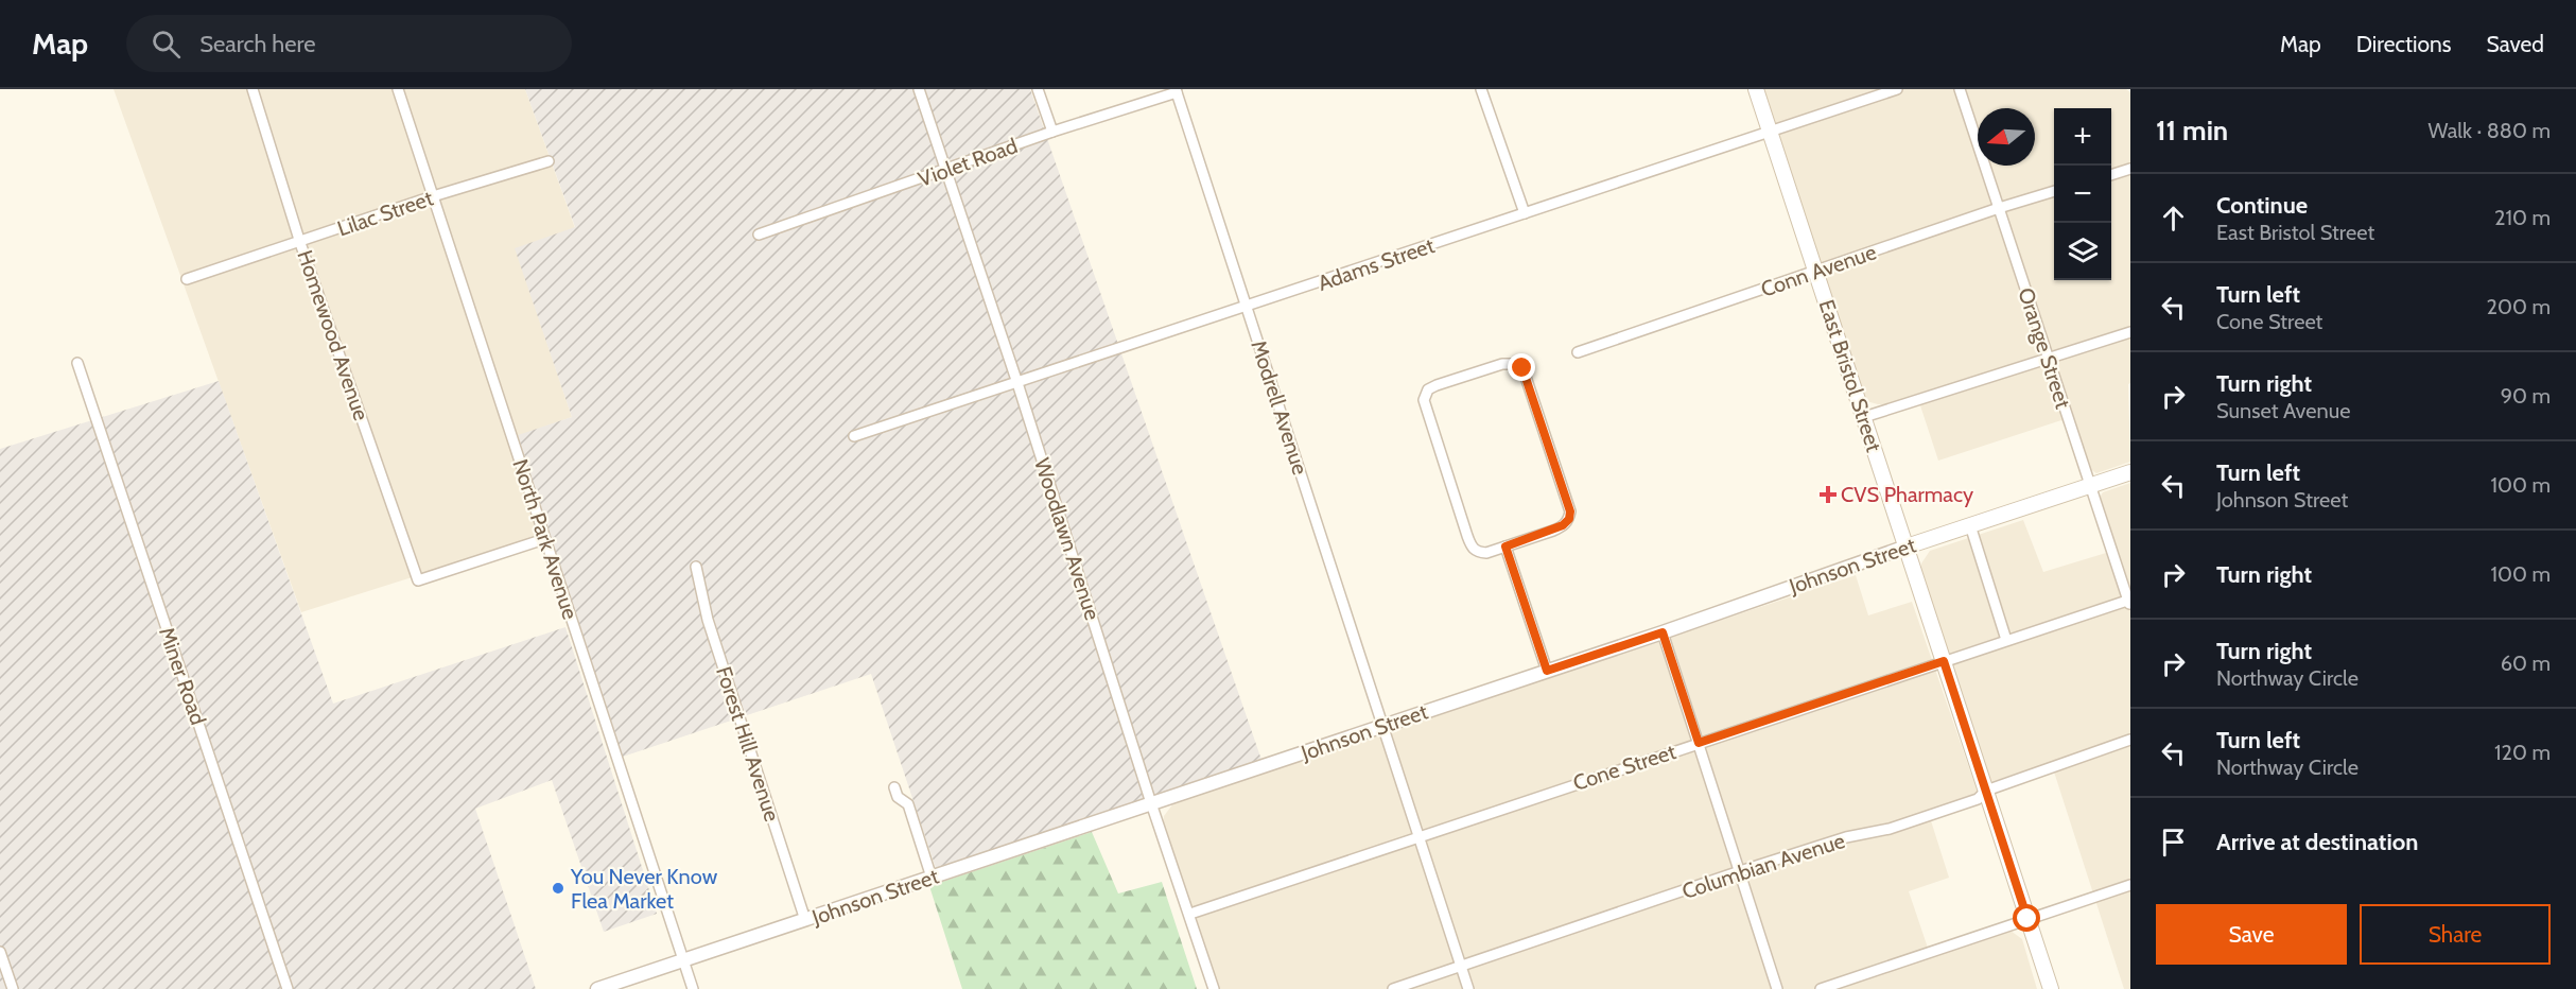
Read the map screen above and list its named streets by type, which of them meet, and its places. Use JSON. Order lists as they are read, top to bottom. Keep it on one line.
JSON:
{"streets":{"main road":["East Bristol Street","Johnson Street"],"street":["Violet Road","Lilac Street","Adams Street","Conn Avenue","Homewood Avenue","Orange Street","Modrell Avenue","North Park Avenue","Woodlawn Avenue","Miner Road","Forest Hill Avenue","Cone Street","Columbian Avenue"]},"crossings":[["Violet Road","Modrell Avenue"],["Violet Road","Woodlawn Avenue"],["Lilac Street","Homewood Avenue"],["Lilac Street","North Park Avenue"],["Adams Street","East Bristol Street"],["Adams Street","Modrell Avenue"],["Adams Street","Woodlawn Avenue"],["Conn Avenue","Orange Street"],["Conn Avenue","East Bristol Street"],["Homewood Avenue","North Park Avenue"],["Orange Street","Johnson Street"],["Orange Street","Cone Street"],["East Bristol Street","Johnson Street"],["East Bristol Street","Cone Street"],["East Bristol Street","Columbian Avenue"],["Modrell Avenue","Johnson Street"],["Modrell Avenue","Cone Street"],["Modrell Avenue","Columbian Avenue"],["North Park Avenue","Johnson Street"],["Woodlawn Avenue","Johnson Street"],["Woodlawn Avenue","Cone Street"],["Johnson Street","Forest Hill Avenue"]],"places":{"health":["CVS Pharmacy"],"other":["You Never Know Flea Market"]},"north":"left","page":{"header":"Map","search":"Search here","nav":["Map","Directions","Saved"],"heading":["11 min","Walk · 880 m"],"map_buttons":["+","−"],"list":[["Continue","East Bristol Street","210 m"],["Turn left","Cone Street","200 m"],["Turn right","Sunset Avenue","90 m"],["Turn left","Johnson Street","100 m"],["Turn right","100 m"],["Turn right","Northway Circle","60 m"],["Turn left","Northway Circle","120 m"],"Arrive at destination"],"buttons":["Save","Share"]}}
